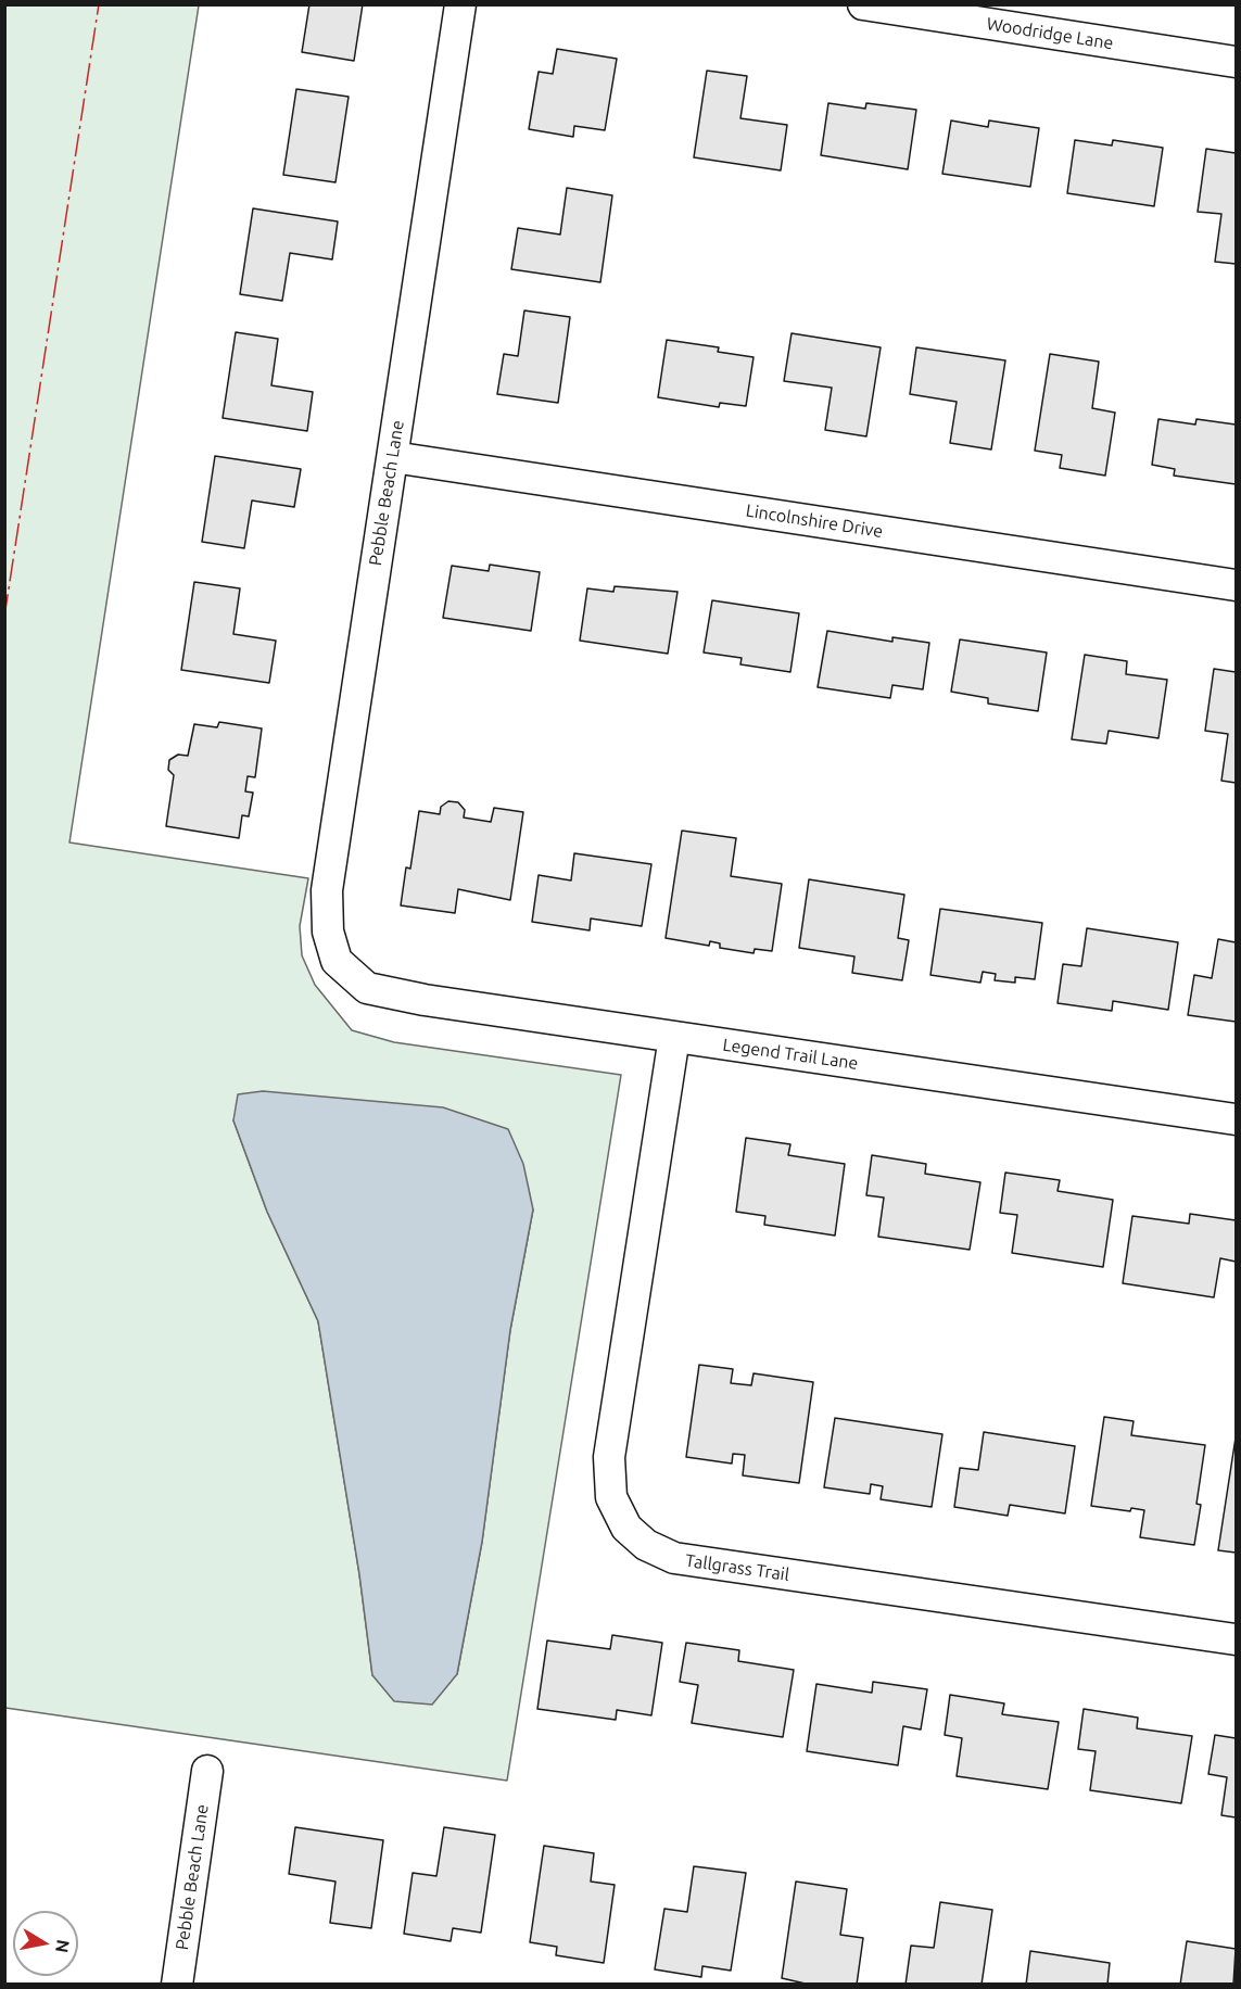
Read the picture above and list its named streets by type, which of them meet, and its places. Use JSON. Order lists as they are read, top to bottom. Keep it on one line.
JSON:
{"streets":{"street":["Woodridge Lane","Pebble Beach Lane","Lincolnshire Drive","Legend Trail Lane","Tallgrass Trail"]},"crossings":[["Pebble Beach Lane","Lincolnshire Drive"],["Pebble Beach Lane","Legend Trail Lane"],["Legend Trail Lane","Tallgrass Trail"]],"north":"right"}
